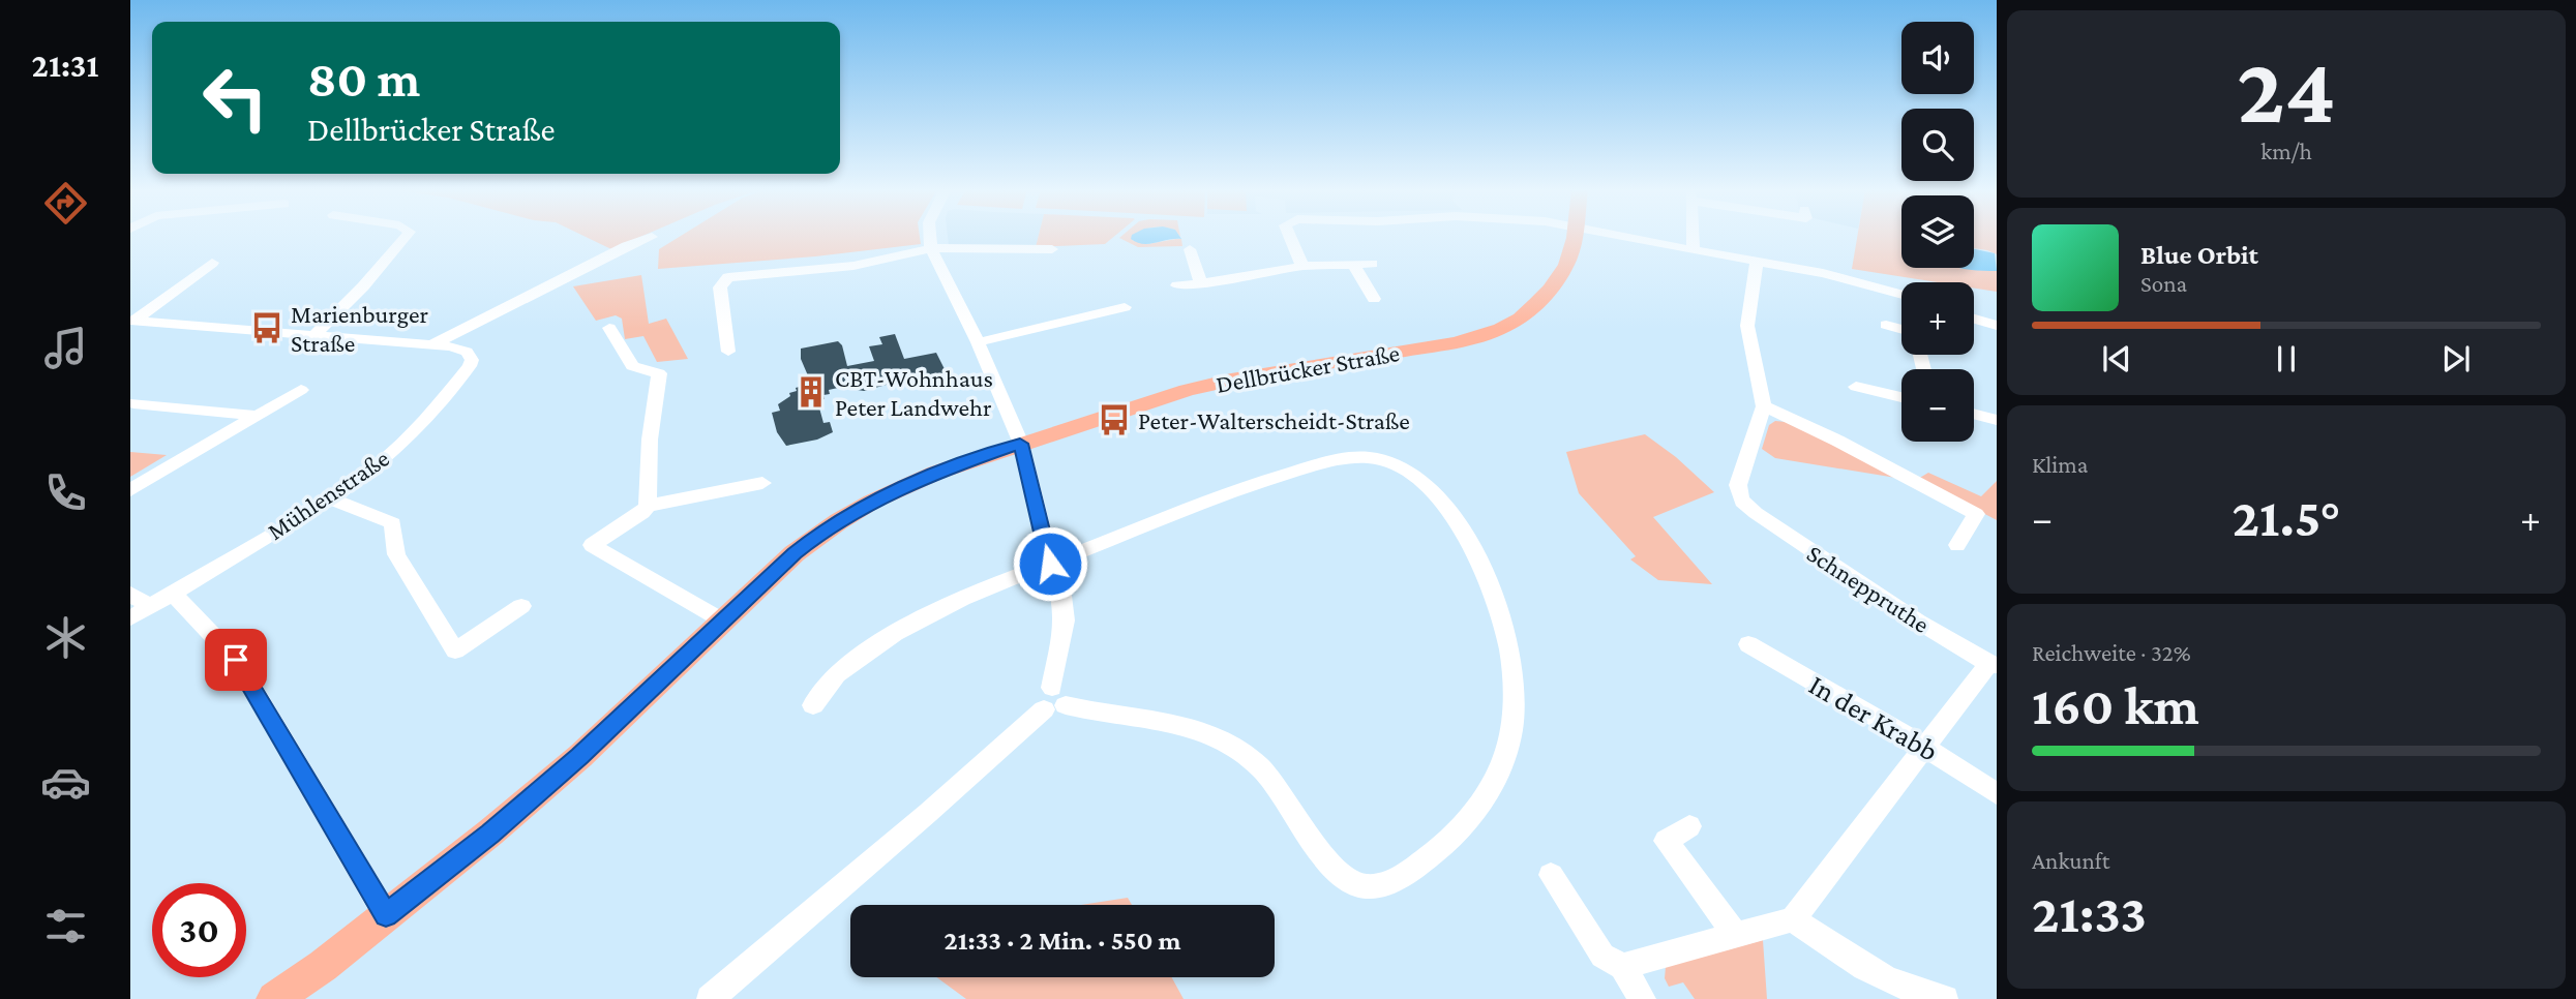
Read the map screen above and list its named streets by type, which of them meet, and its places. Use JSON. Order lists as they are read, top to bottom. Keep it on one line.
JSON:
{"streets":{"main road":["Dellbrücker Straße"],"street":["Mühlenstraße","Schneppruthe","In der Krabb"]},"places":{"bus stop":["Marienburger Straße","Peter-Walterscheidt-Straße"],"building":["CBT-Wohnhaus Peter Landwehr"]},"page":{"tabs":"21:31","tile":[["24","km/h"],"Klima",["Reichweite · 32%","160 km"],["Ankunft","21:33"]],"map_buttons":["+","−"],"turn":["80 m","Dellbrücker Straße"],"song":["Blue Orbit","Sona"],"heat":["−","21.5°","+"],"limit":"30","trip":"21:33 · 2 Min. · 550 m"}}
